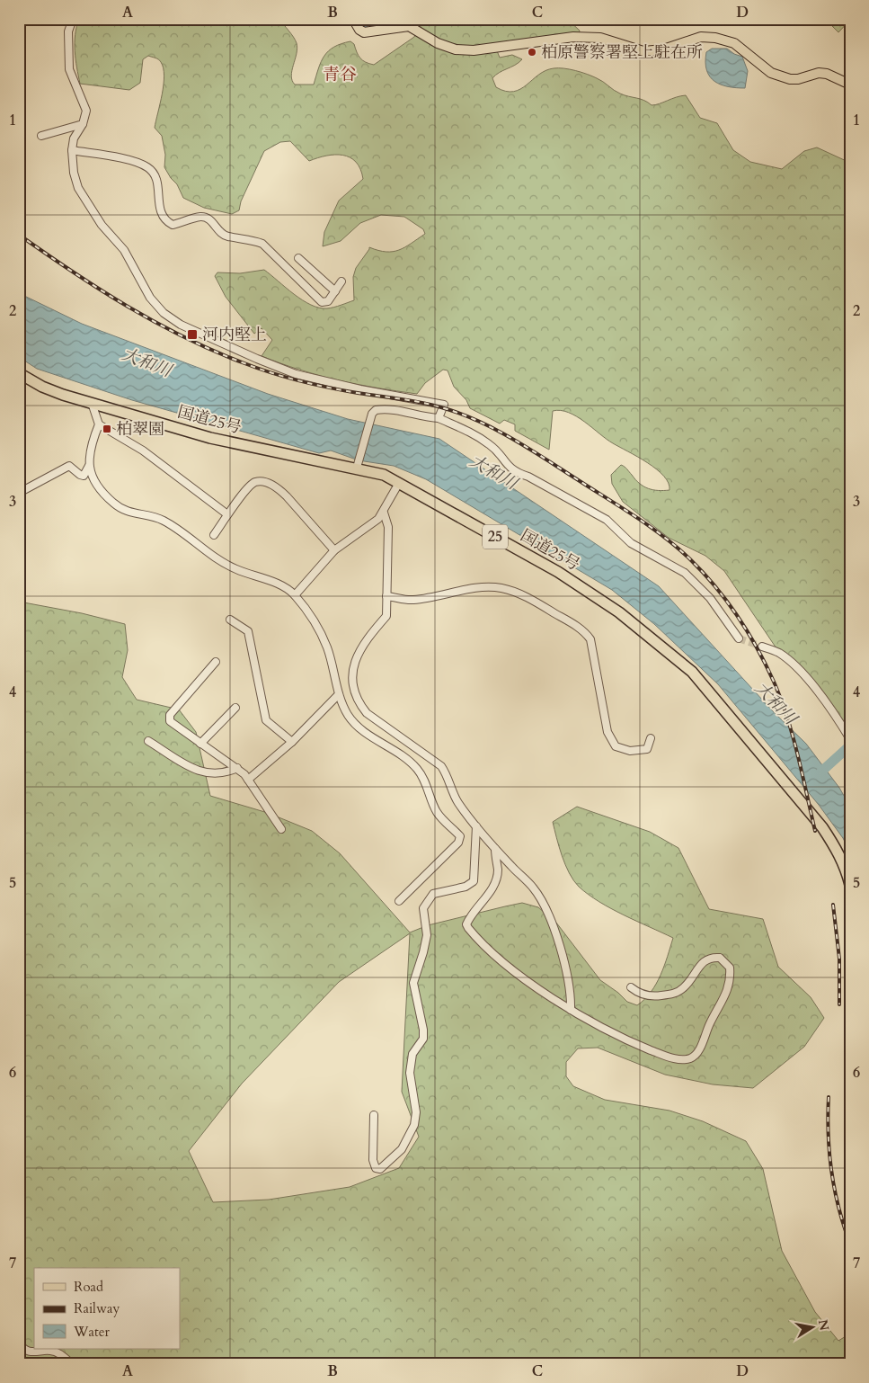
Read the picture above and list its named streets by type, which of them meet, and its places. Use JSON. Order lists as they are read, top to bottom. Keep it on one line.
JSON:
{"streets":{"highway":["国道25号","25"]},"districts":["青谷"],"water":["大和川"],"places":{"other":["柏原警察署堅上駐在所"],"transit":["河内堅上","柏翠園"]},"legend":["Road","Railway","Water"],"north":"right","grid":{"columns":["A","B","C","D"],"rows":["1","2","3","4","5","6","7"]}}
